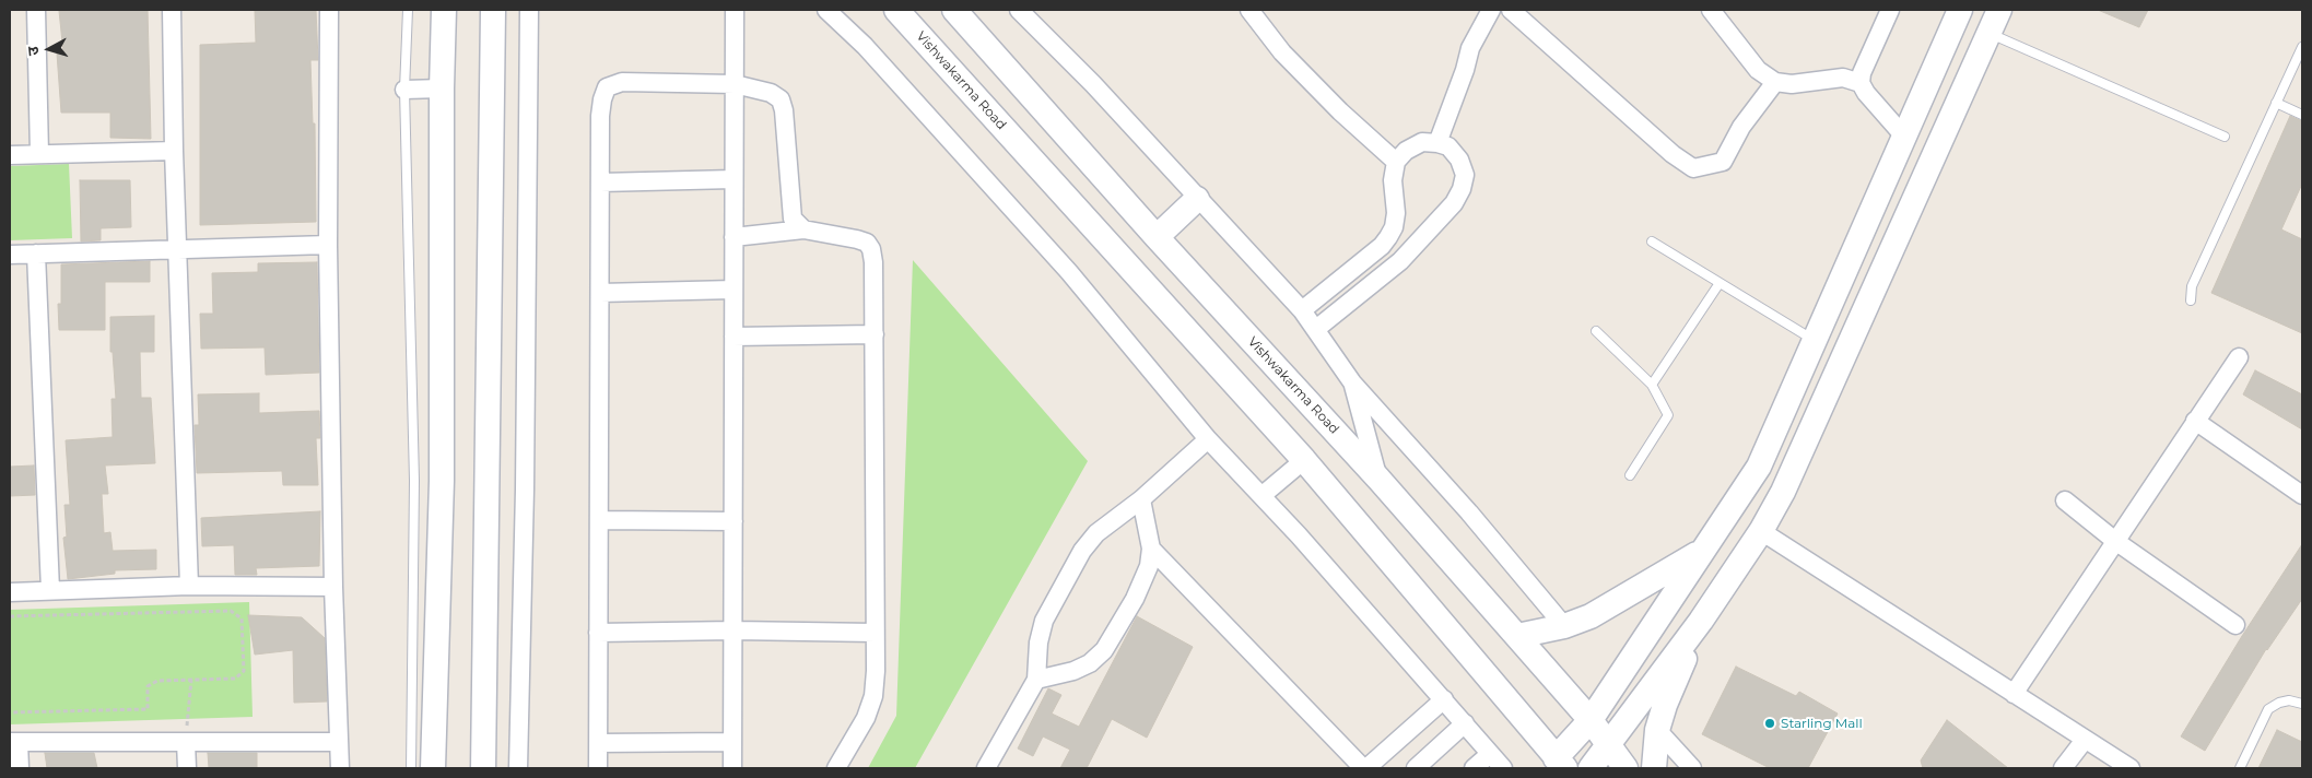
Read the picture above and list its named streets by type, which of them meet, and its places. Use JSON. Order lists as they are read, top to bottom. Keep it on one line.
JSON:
{"streets":{"street":["Vishwakarma Road"]},"places":["Starling Mall"],"north":"left"}
